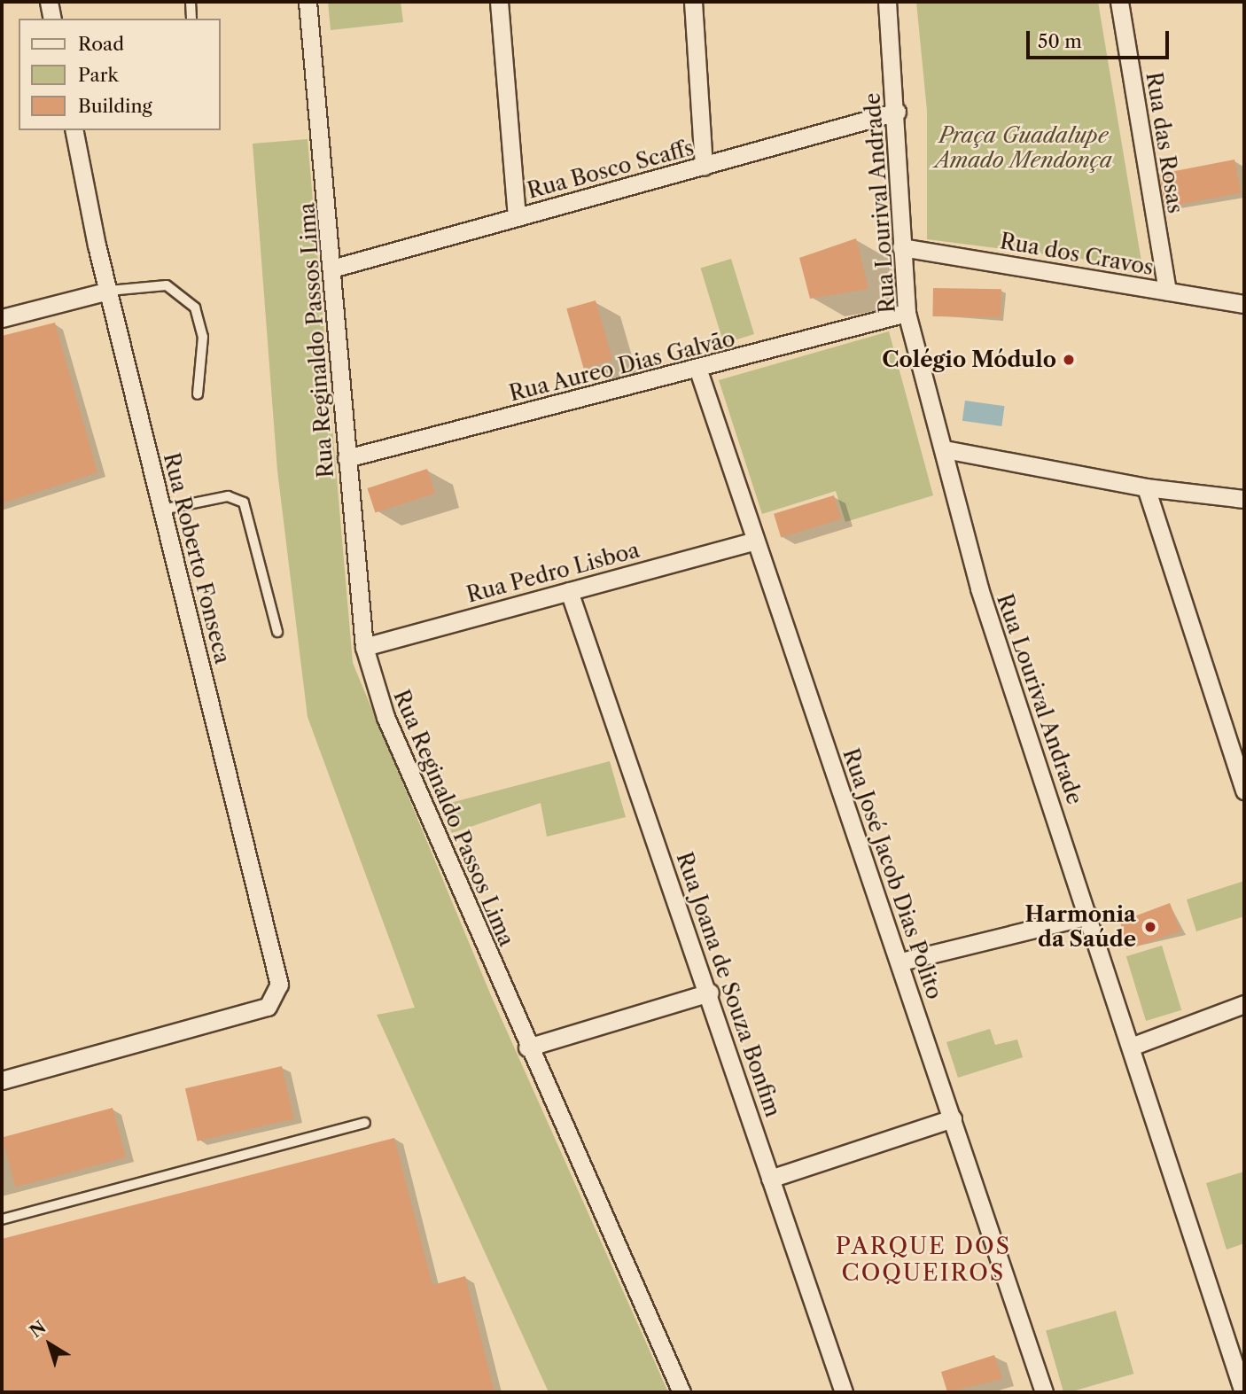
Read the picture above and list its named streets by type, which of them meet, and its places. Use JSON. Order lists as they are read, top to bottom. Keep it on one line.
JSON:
{"streets":{"street":["Rua das Rosas","Rua Bosco Scaffs","Rua Lourival Andrade","Rua dos Cravos","Rua Reginaldo Passos Lima","Rua Aureo Dias Galvão","Rua Roberto Fonseca","Rua Pedro Lisboa","Rua José Jacob Dias Polito","Rua Joana de Souza Bonfim"]},"crossings":[["Rua das Rosas","Rua dos Cravos"],["Rua Bosco Scaffs","Rua Lourival Andrade"],["Rua Bosco Scaffs","Rua Reginaldo Passos Lima"],["Rua Lourival Andrade","Rua dos Cravos"],["Rua Lourival Andrade","Rua Aureo Dias Galvão"],["Rua Reginaldo Passos Lima","Rua Aureo Dias Galvão"],["Rua Reginaldo Passos Lima","Rua Pedro Lisboa"],["Rua Aureo Dias Galvão","Rua José Jacob Dias Polito"],["Rua Pedro Lisboa","Rua José Jacob Dias Polito"],["Rua Pedro Lisboa","Rua Joana de Souza Bonfim"]],"districts":["PARQUE DOS COQUEIROS"],"parks":["Praça Guadalupe Amado Mendonça"],"places":["Colégio Módulo","Harmonia da Saúde"],"legend":["Road","Park","Building"],"scale_bar":"50 m","north":"top left"}
